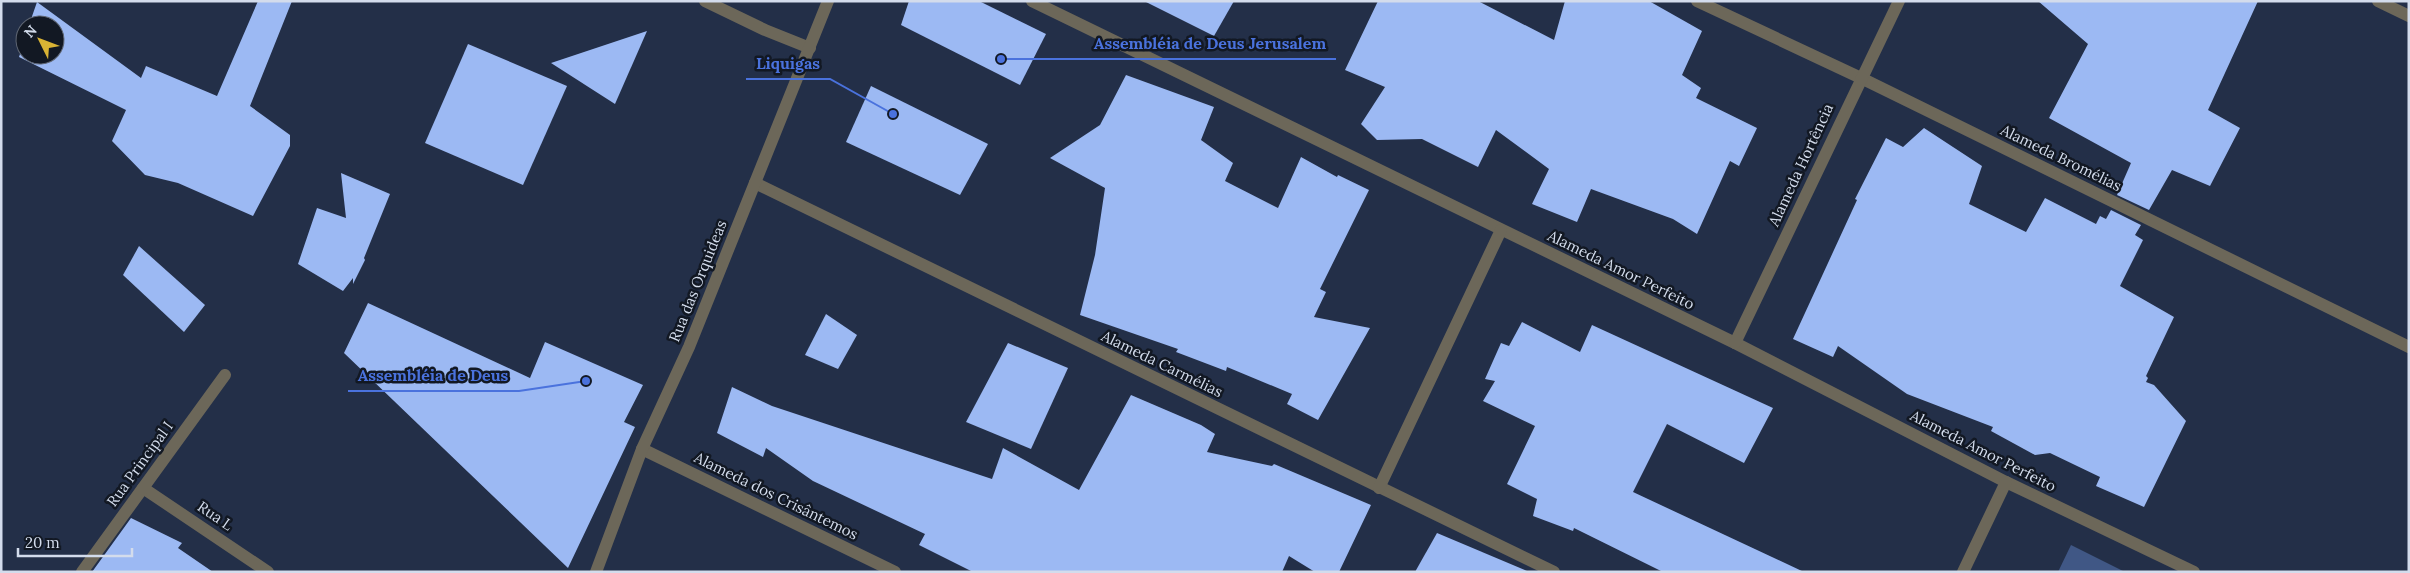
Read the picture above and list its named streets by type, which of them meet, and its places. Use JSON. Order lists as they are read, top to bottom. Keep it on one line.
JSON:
{"streets":{"street":["Alameda Bromélias","Alameda Hortência","Alameda Amor Perfeito","Rua das Orquideas","Alameda Carmélias","Rua Principal I","Alameda dos Crisântemos","Rua L"]},"crossings":[["Alameda Bromélias","Alameda Hortência"],["Alameda Hortência","Alameda Amor Perfeito"],["Rua das Orquideas","Alameda Carmélias"],["Rua das Orquideas","Alameda dos Crisântemos"],["Rua Principal I","Rua L"]],"places":["Assembléia de Deus Jerusalem","Liquigas","Assembléia de Deus"],"scale_bar":"20 m","north":"top left"}
